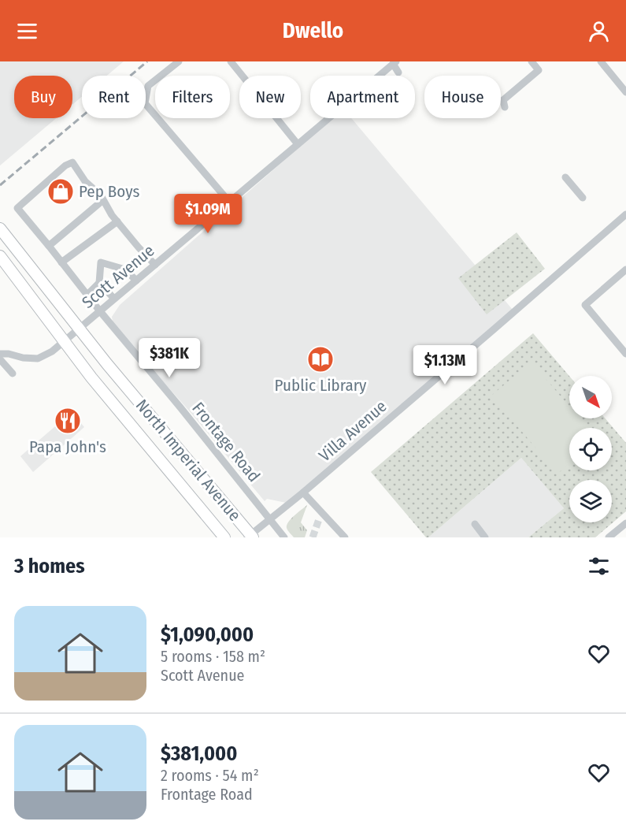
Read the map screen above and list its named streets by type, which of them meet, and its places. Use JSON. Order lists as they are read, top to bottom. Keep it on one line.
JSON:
{"streets":{"highway":["North Imperial Avenue"],"street":["Scott Avenue","Villa Avenue","Frontage Road"]},"crossings":[["Scott Avenue","Frontage Road"],["Scott Avenue","North Imperial Avenue"],["Villa Avenue","Frontage Road"],["Villa Avenue","North Imperial Avenue"]],"places":{"shop":["Pep Boys"],"library":["Public Library"],"restaurant":["Papa John's"]},"north":"bottom right","page":{"header":"Dwello","chip":["Buy","Rent","Filters","New","Apartment","House"],"price":["$1.09M","$381K","$1.13M"],"heading":"3 homes","list":[{"name":"$1,090,000","note":"5 rooms · 158 m² · Scott Avenue"},{"name":"$381,000","note":"2 rooms · 54 m² · Frontage Road"}]}}
